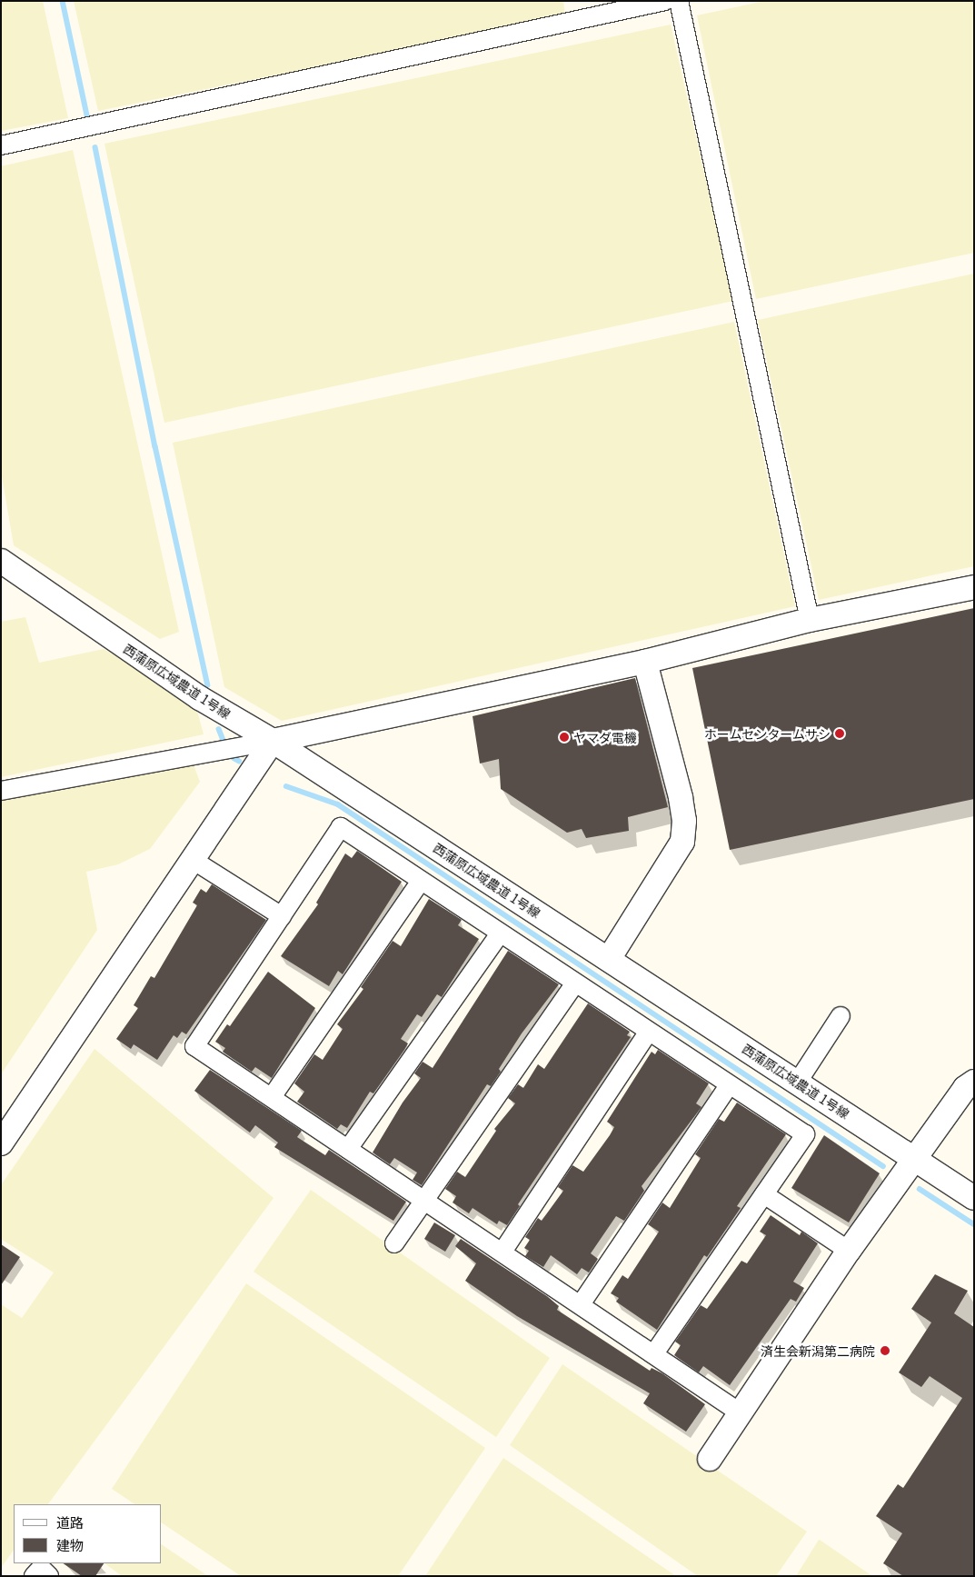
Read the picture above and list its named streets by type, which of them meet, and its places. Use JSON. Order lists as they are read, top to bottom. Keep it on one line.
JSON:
{"streets":{"street":["西蒲原広域農道 1号線"]},"places":["ホームセンタームサシ","ヤマダ電機","済生会新潟第二病院"],"legend":["道路","建物"]}
